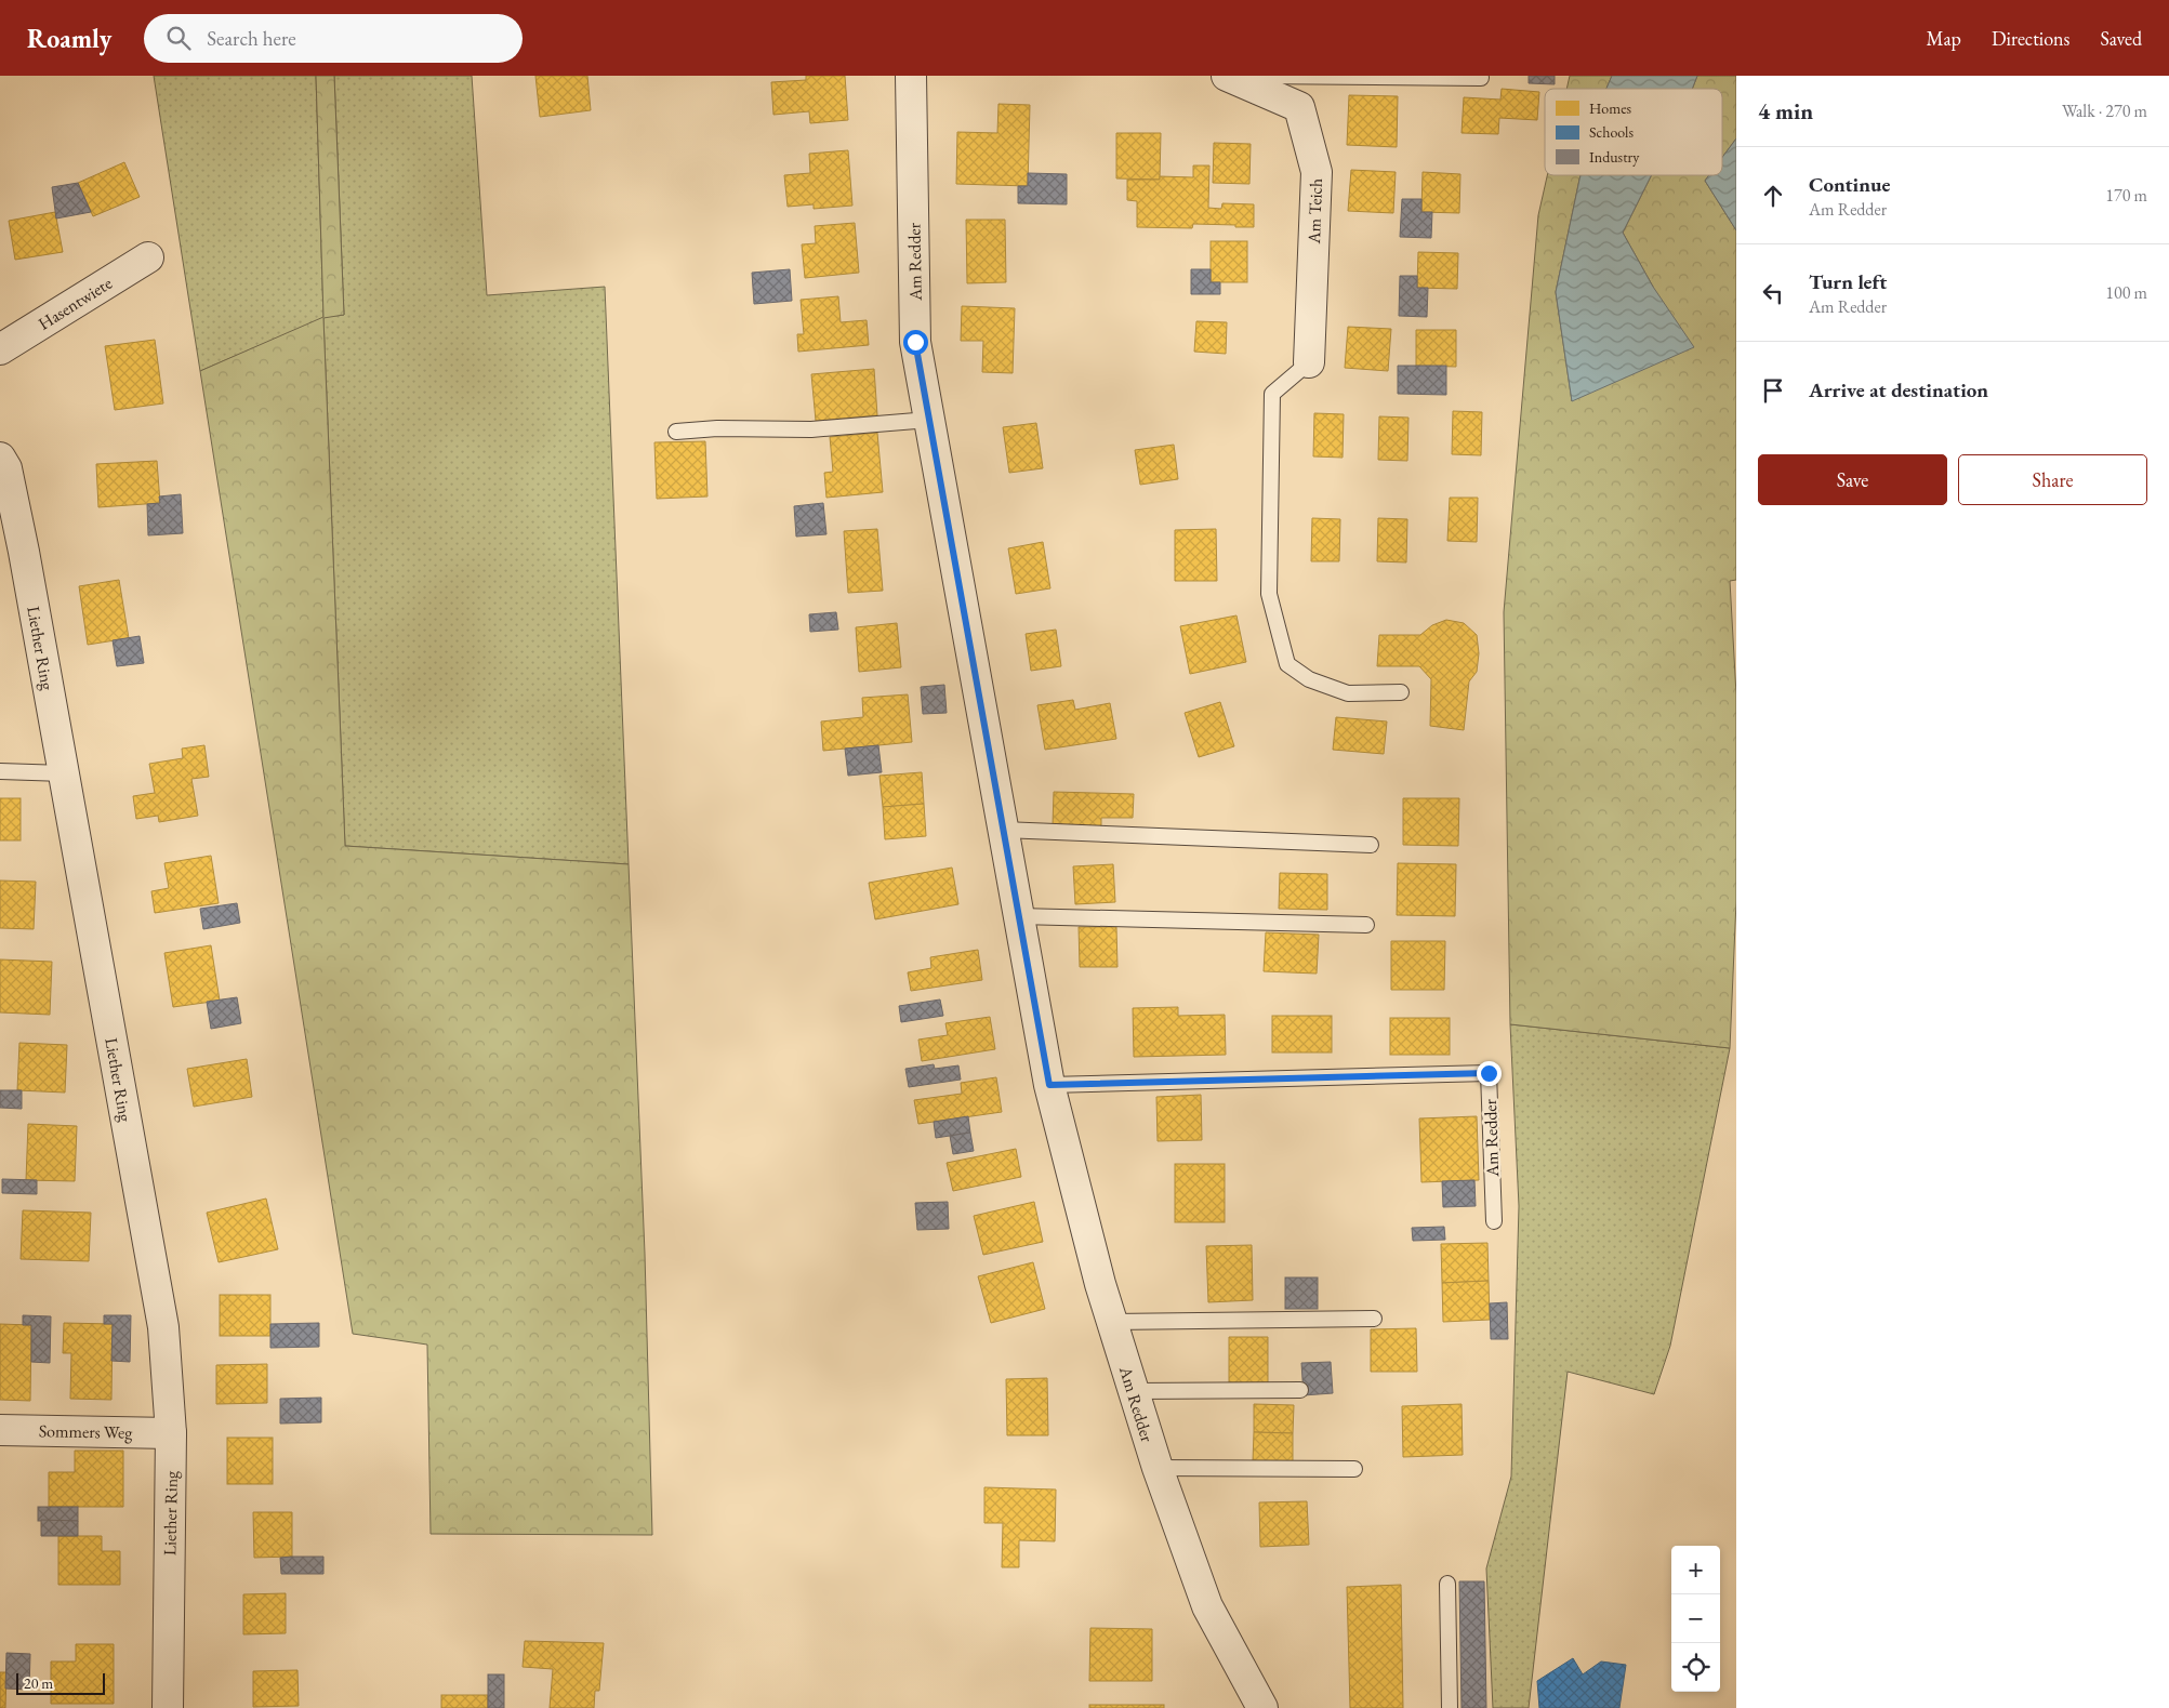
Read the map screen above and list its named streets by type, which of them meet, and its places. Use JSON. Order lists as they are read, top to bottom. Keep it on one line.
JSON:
{"streets":{"street":["Am Teich","Am Redder","Hasentwiete","Liether Ring","Sommers Weg"]},"crossings":[["Liether Ring","Sommers Weg"]],"legend":["Homes","Schools","Industry"],"scale_bar":"20 m","page":{"header":"Roamly","search":"Search here","nav":["Map","Directions","Saved"],"heading":["4 min","Walk · 270 m"],"list":[["Continue","Am Redder","170 m"],["Turn left","Am Redder","100 m"],"Arrive at destination"],"buttons":["Save","Share"],"map_buttons":["+","−"],"scale":"20 m"}}
